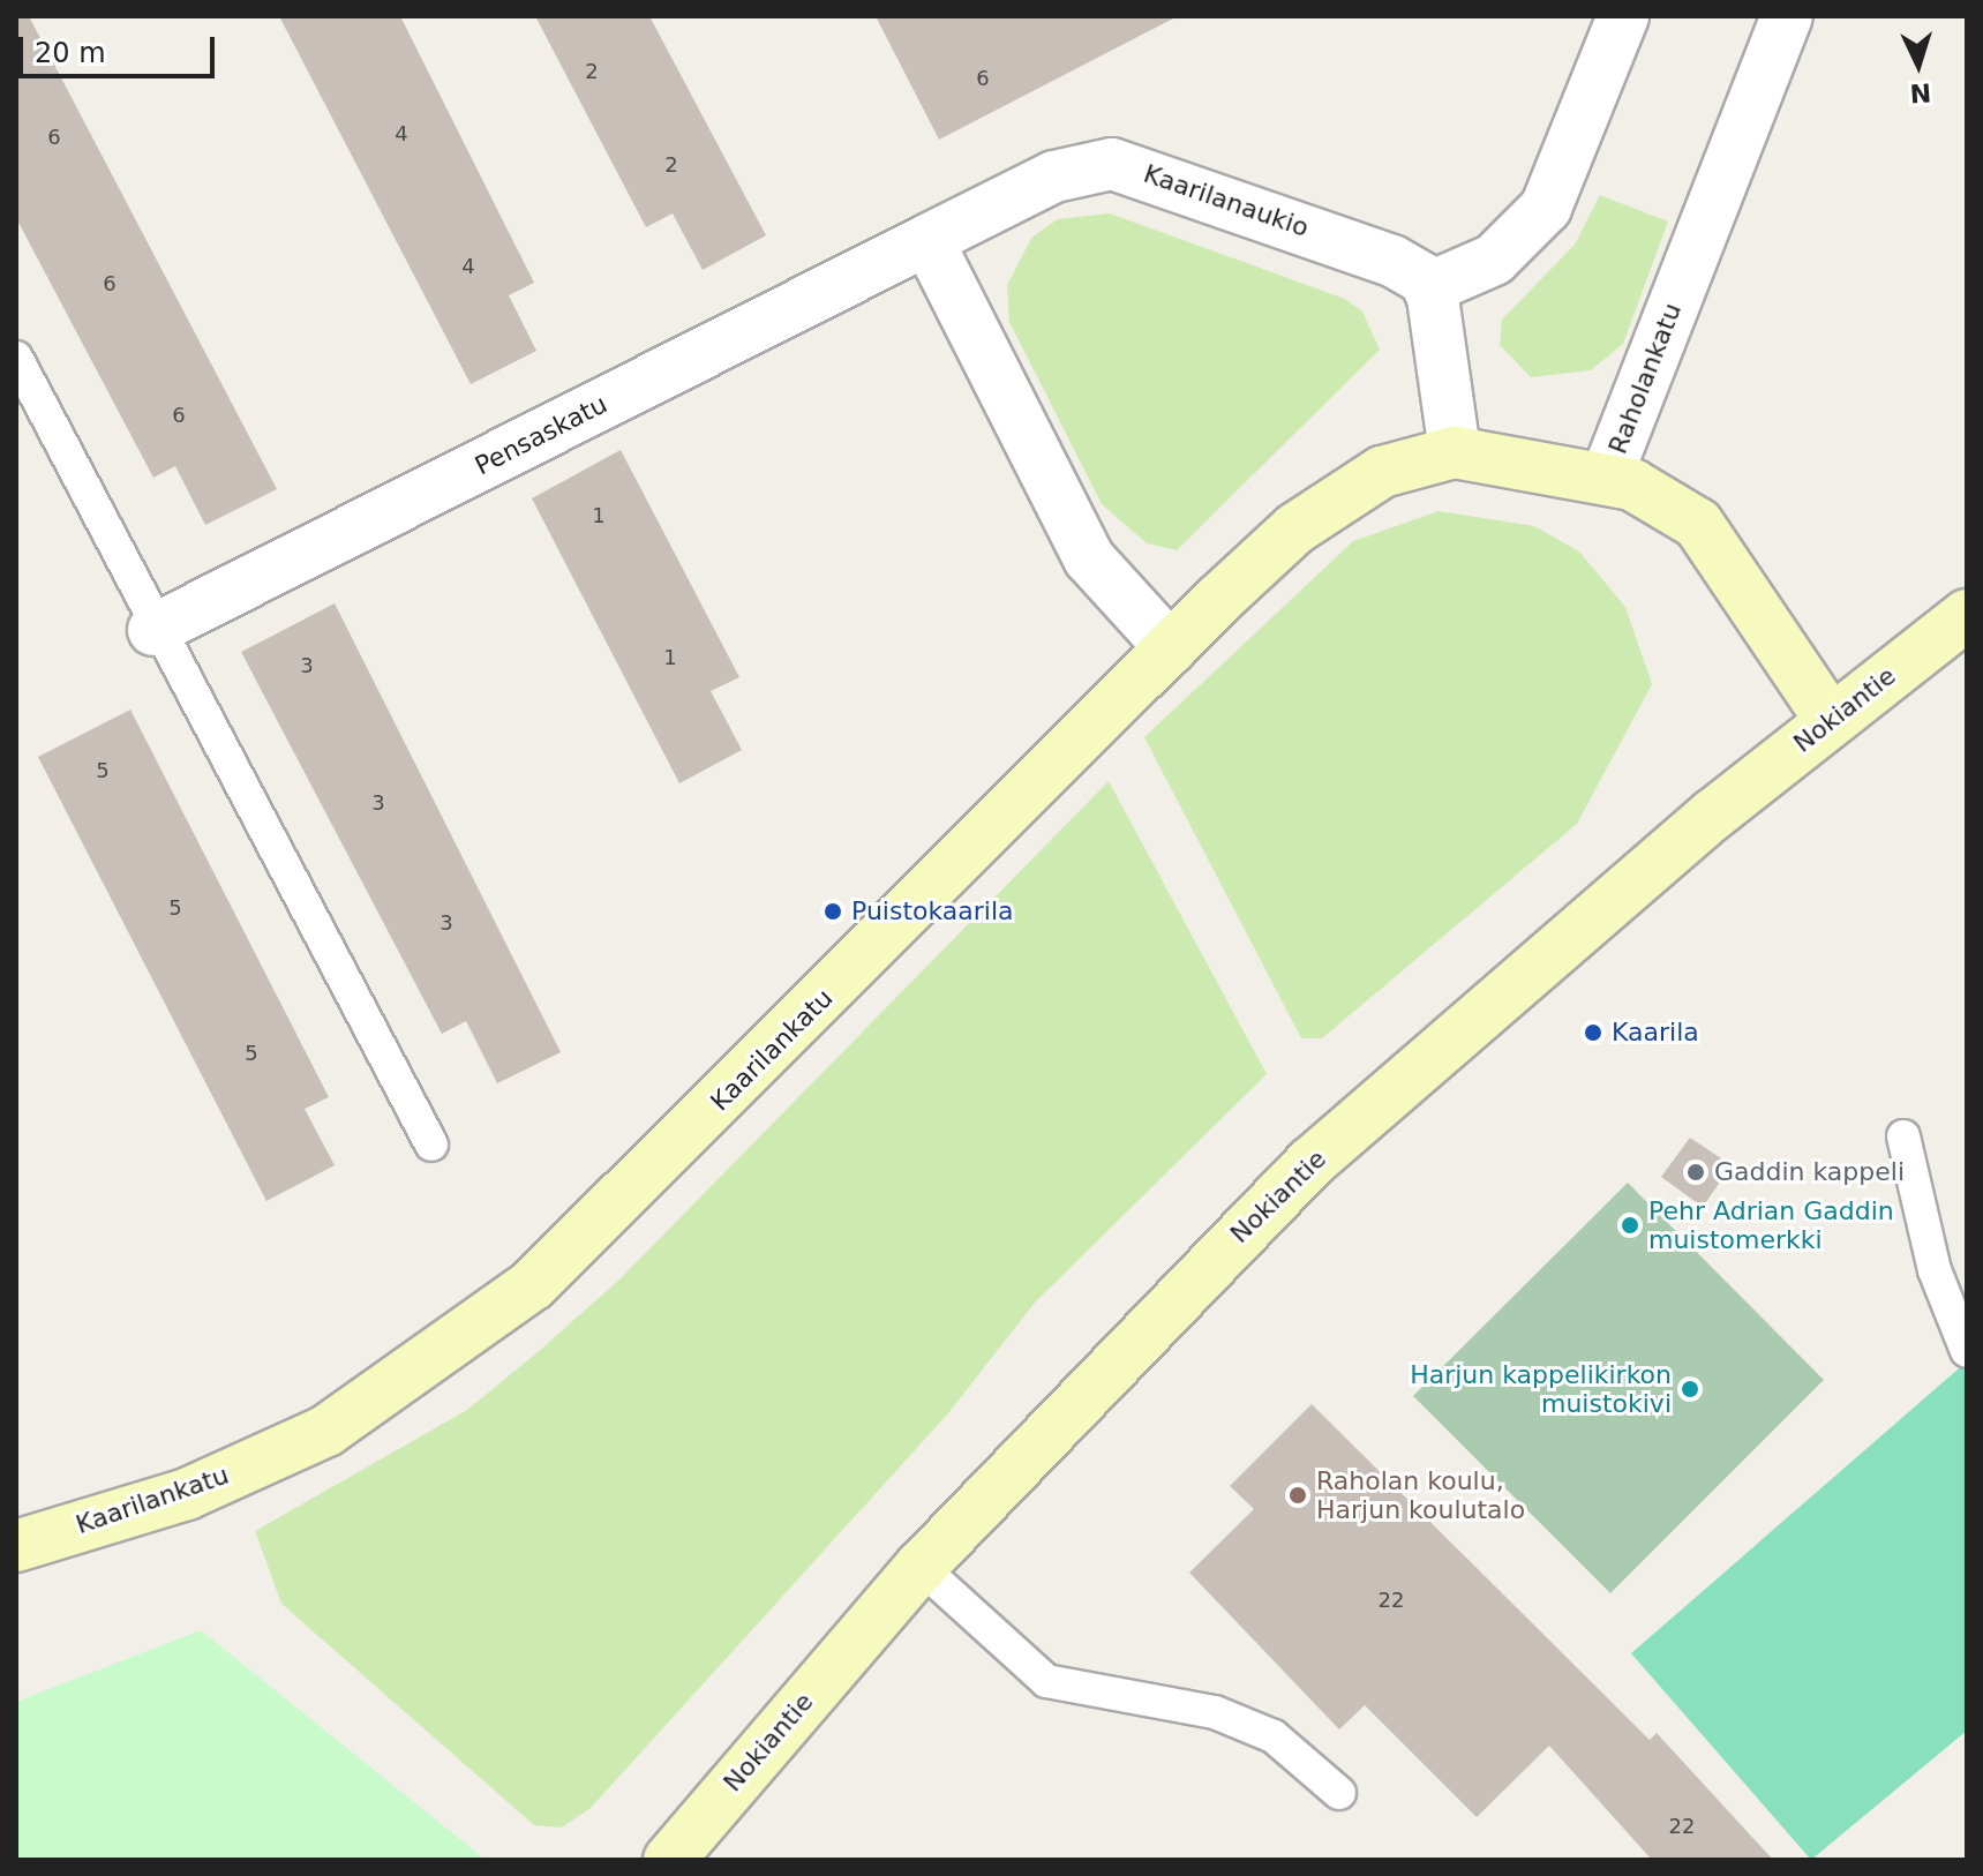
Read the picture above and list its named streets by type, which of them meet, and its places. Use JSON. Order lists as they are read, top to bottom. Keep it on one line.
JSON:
{"streets":{"street":["Kaarilanaukio","Raholankatu","Pensaskatu","Nokiantie","Kaarilankatu"]},"crossings":[["Kaarilanaukio","Pensaskatu"],["Raholankatu","Nokiantie"]],"places":["Puistokaarila","Kaarila","Gaddin kappeli","Pehr Adrian Gaddin muistomerkki","Harjun kappelikirkon muistokivi","Raholan koulu, Harjun koulutalo"],"house_numbers":["2","6","4","6","2","4","6","6","1","1","3","5","3","5","3","5","22","22"],"scale_bar":"20 m","north":"bottom"}
